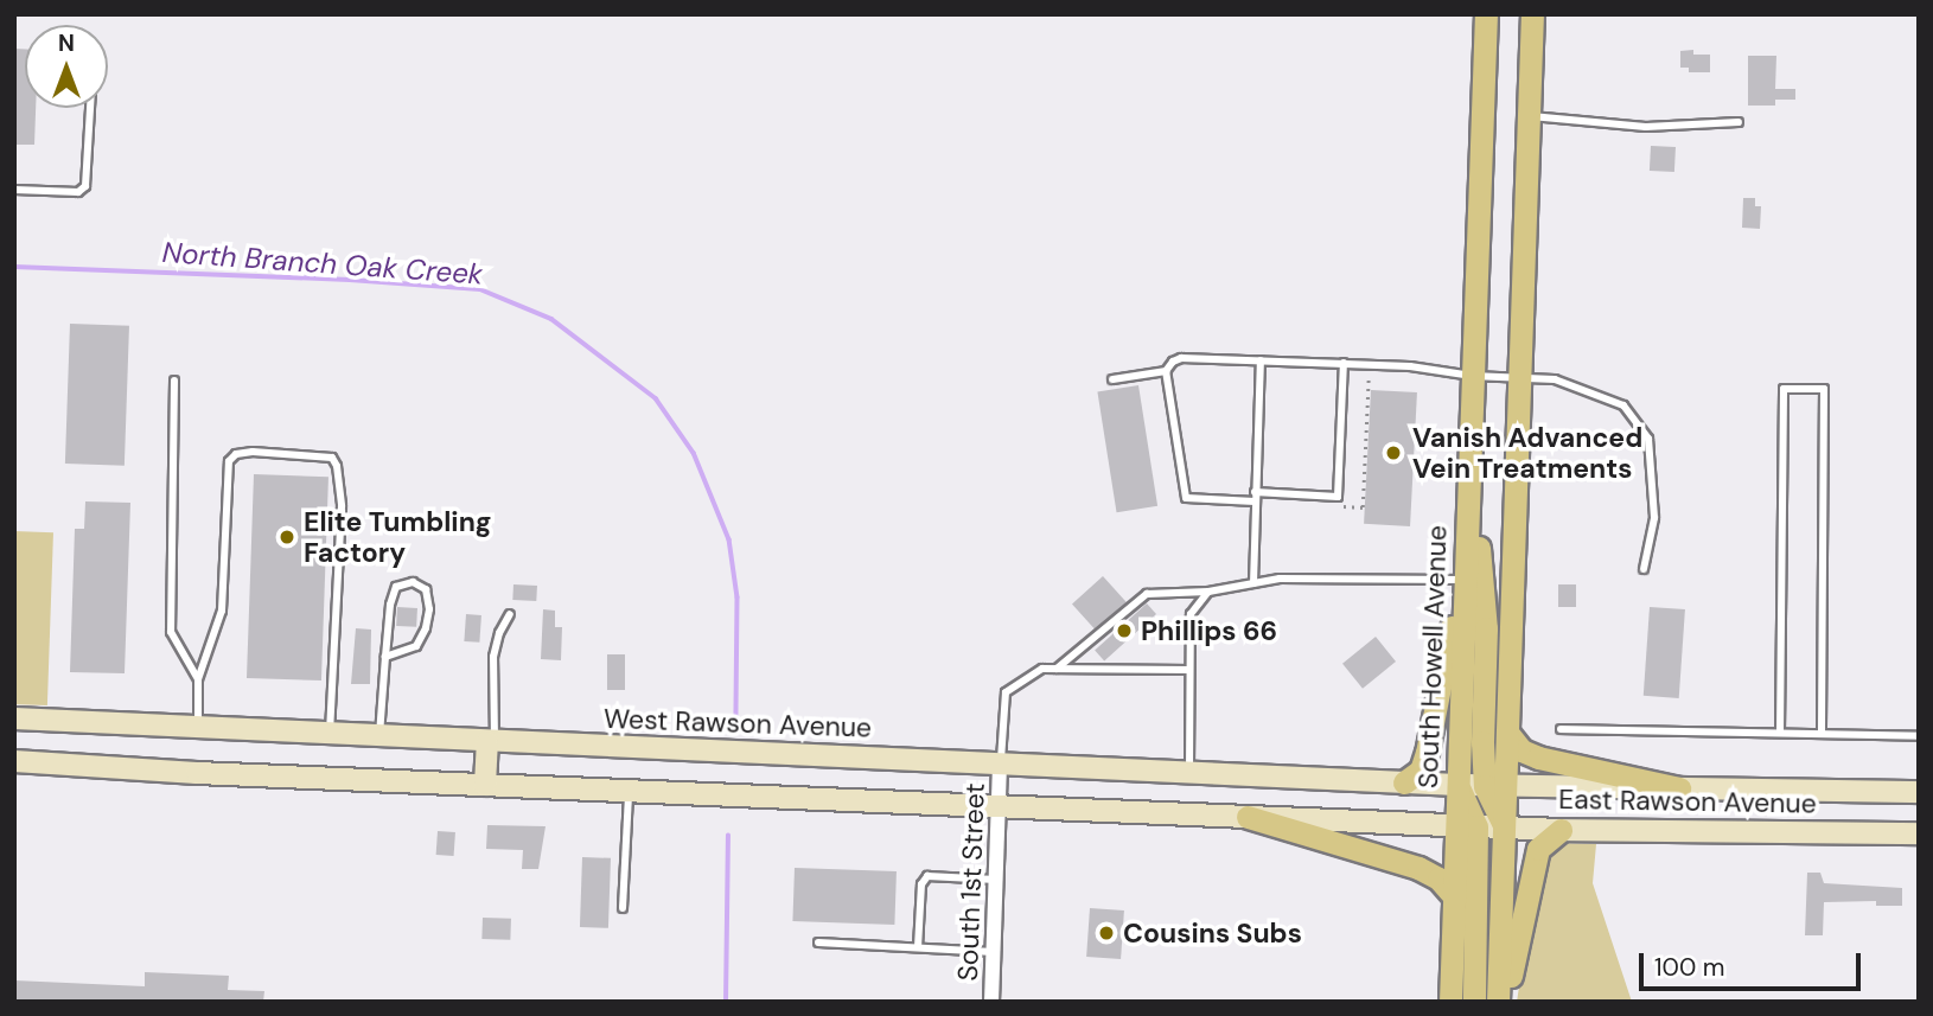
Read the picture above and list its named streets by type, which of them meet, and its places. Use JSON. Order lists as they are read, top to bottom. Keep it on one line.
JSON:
{"streets":{"main road":["South Howell Avenue","West Rawson Avenue","East Rawson Avenue"],"street":["South 1st Street"]},"crossings":[["South Howell Avenue","West Rawson Avenue"],["South Howell Avenue","East Rawson Avenue"],["West Rawson Avenue","East Rawson Avenue"],["West Rawson Avenue","South 1st Street"]],"water":["North Branch Oak Creek"],"places":["Vanish Advanced Vein Treatments","Elite Tumbling Factory","Phillips 66","Cousins Subs"],"scale_bar":"100 m","north":"top"}
